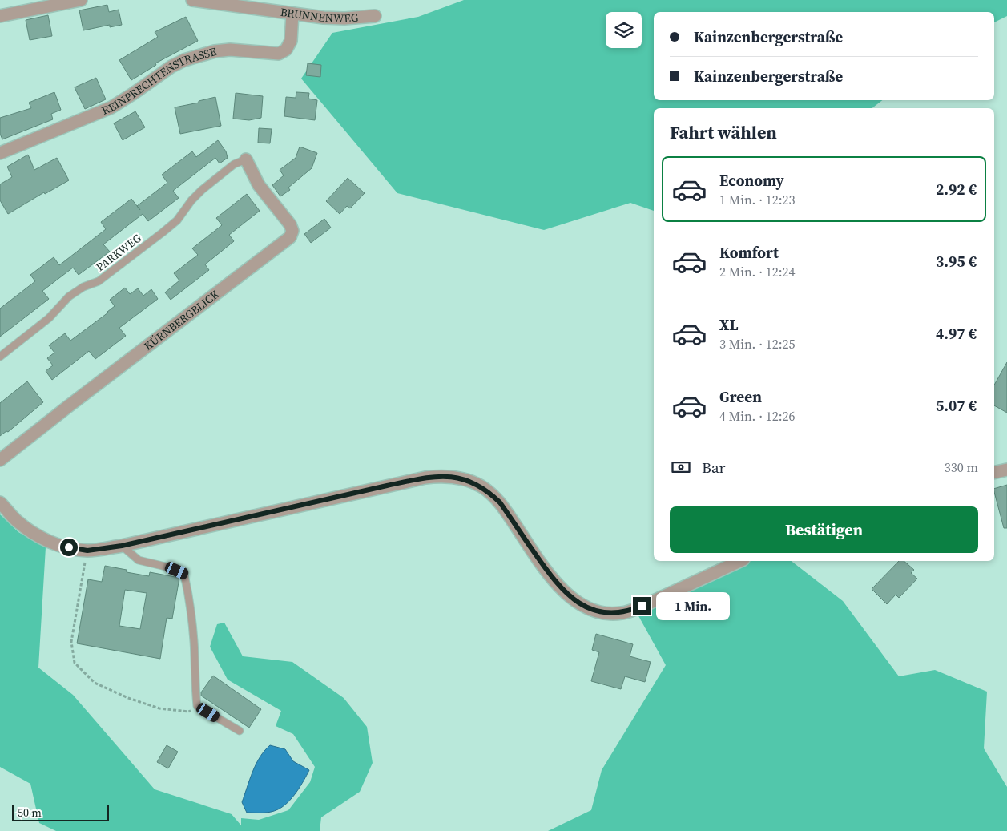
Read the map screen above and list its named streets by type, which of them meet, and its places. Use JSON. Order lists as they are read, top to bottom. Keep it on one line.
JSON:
{"streets":{"street":["BRUNNENWEG","REINPRECHTENSTRASSE","KÜRNBERGBLICK"],"lane":["PARKWEG"]},"crossings":[["BRUNNENWEG","REINPRECHTENSTRASSE"],["PARKWEG","KÜRNBERGBLICK"]],"scale_bar":"50 m","page":{"banner":["Kainzenbergerstraße","Kainzenbergerstraße"],"heading":"Fahrt wählen","list":[{"name":"Economy","note":"1 Min. · 12:23","value":"2.92 €"},{"name":"Komfort","note":"2 Min. · 12:24","value":"3.95 €"},{"name":"XL","note":"3 Min. · 12:25","value":"4.97 €"},{"name":"Green","note":"4 Min. · 12:26","value":"5.07 €"}],"pay":["Bar","330 m"],"buttons":"Bestätigen","bubble":"1 Min.","scale":"50 m"}}
